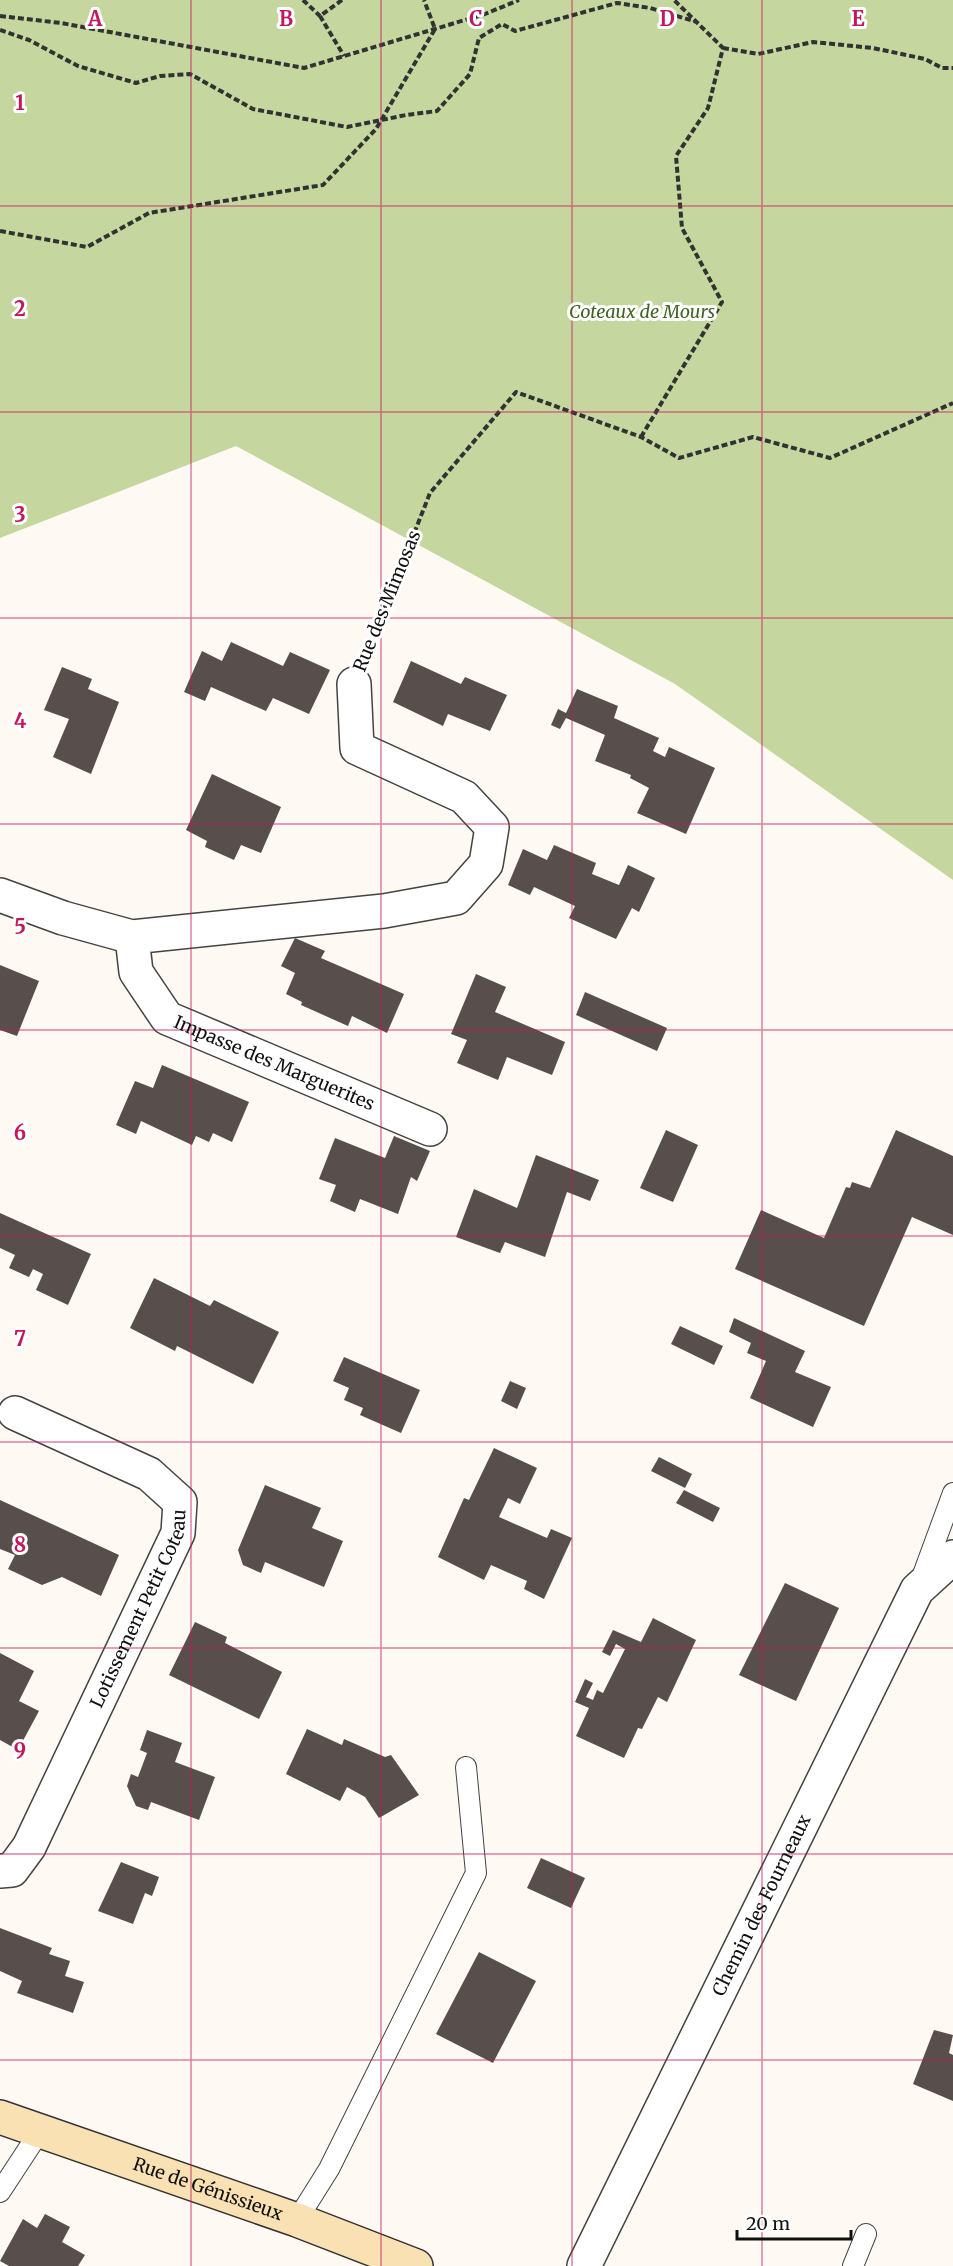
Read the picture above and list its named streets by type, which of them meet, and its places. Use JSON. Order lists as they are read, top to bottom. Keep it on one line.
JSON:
{"streets":{"street":["Rue des Mimosas","Impasse des Marguerites","Lotissement Petit Coteau","Chemin des Fourneaux","Rue de Génissieux"]},"crossings":[["Rue des Mimosas","Impasse des Marguerites"]],"parks":["Coteaux de Mours"],"scale_bar":"20 m","grid":{"columns":["A","B","C","D","E"],"rows":["1","2","3","4","5","6","7","8","9"]}}
